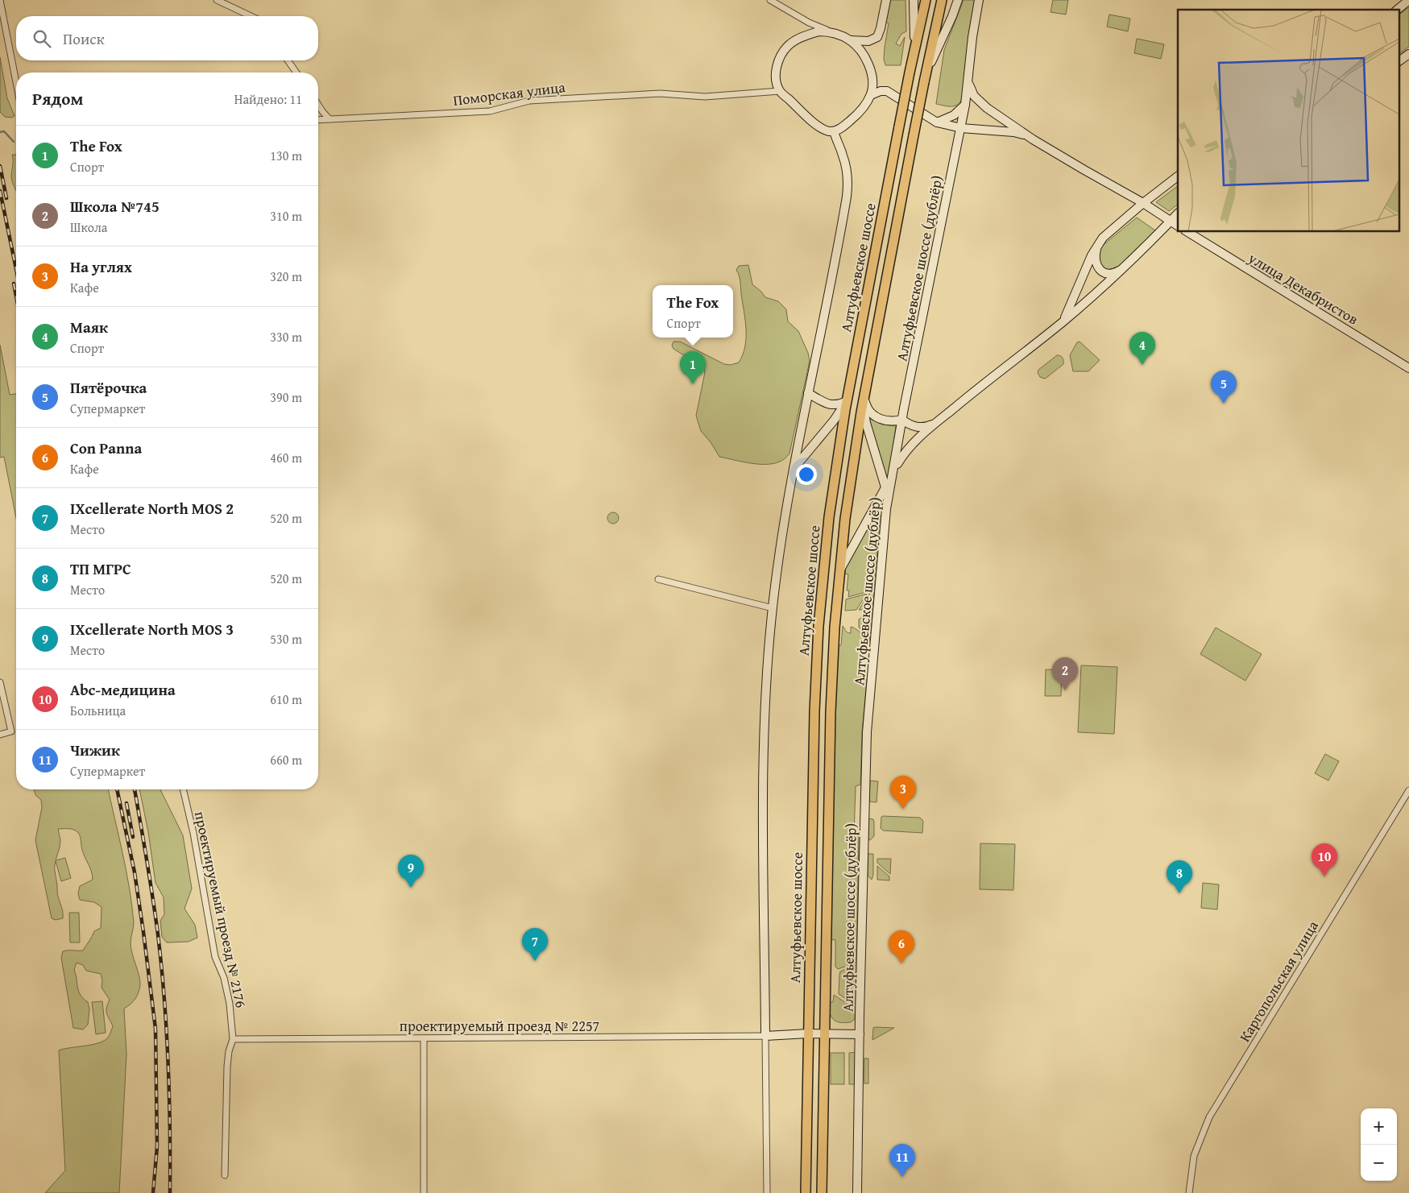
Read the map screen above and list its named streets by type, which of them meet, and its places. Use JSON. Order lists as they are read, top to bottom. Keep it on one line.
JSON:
{"streets":{"main road":["Алтуфьевское шоссе","Алтуфьевское шоссе (дублёр)","улица Декабристов"],"street":["Поморская улица","проектируемый проезд № 2176","Каргопольская улица","проектируемый проезд № 2257"]},"crossings":[["проектируемый проезд № 2176","проектируемый проезд № 2257"]],"page":{"search":"Поиск","heading":["Рядом","Найдено: 11"],"list":[{"mark":"1","name":"The Fox","note":"Спорт","value":"130 m"},{"mark":"2","name":"Школа №745","note":"Школа","value":"310 m"},{"mark":"3","name":"На углях","note":"Кафе","value":"320 m"},{"mark":"4","name":"Маяк","note":"Спорт","value":"330 m"},{"mark":"5","name":"Пятёрочка","note":"Супермаркет","value":"390 m"},{"mark":"6","name":"Con Panna","note":"Кафе","value":"460 m"},{"mark":"7","name":"IXcellerate North MOS 2","note":"Место","value":"520 m"},{"mark":"8","name":"ТП МГРС","note":"Место","value":"520 m"},{"mark":"9","name":"IXcellerate North MOS 3","note":"Место","value":"530 m"},{"mark":"10","name":"Abc-медицина","note":"Больница","value":"610 m"},{"mark":"11","name":"Чижик","note":"Супермаркет","value":"660 m"}],"popup":["The Fox","Спорт"],"pins":["4","1","5","2","3","10","9","8","7","6","11"],"map_buttons":["+","−"]}}
